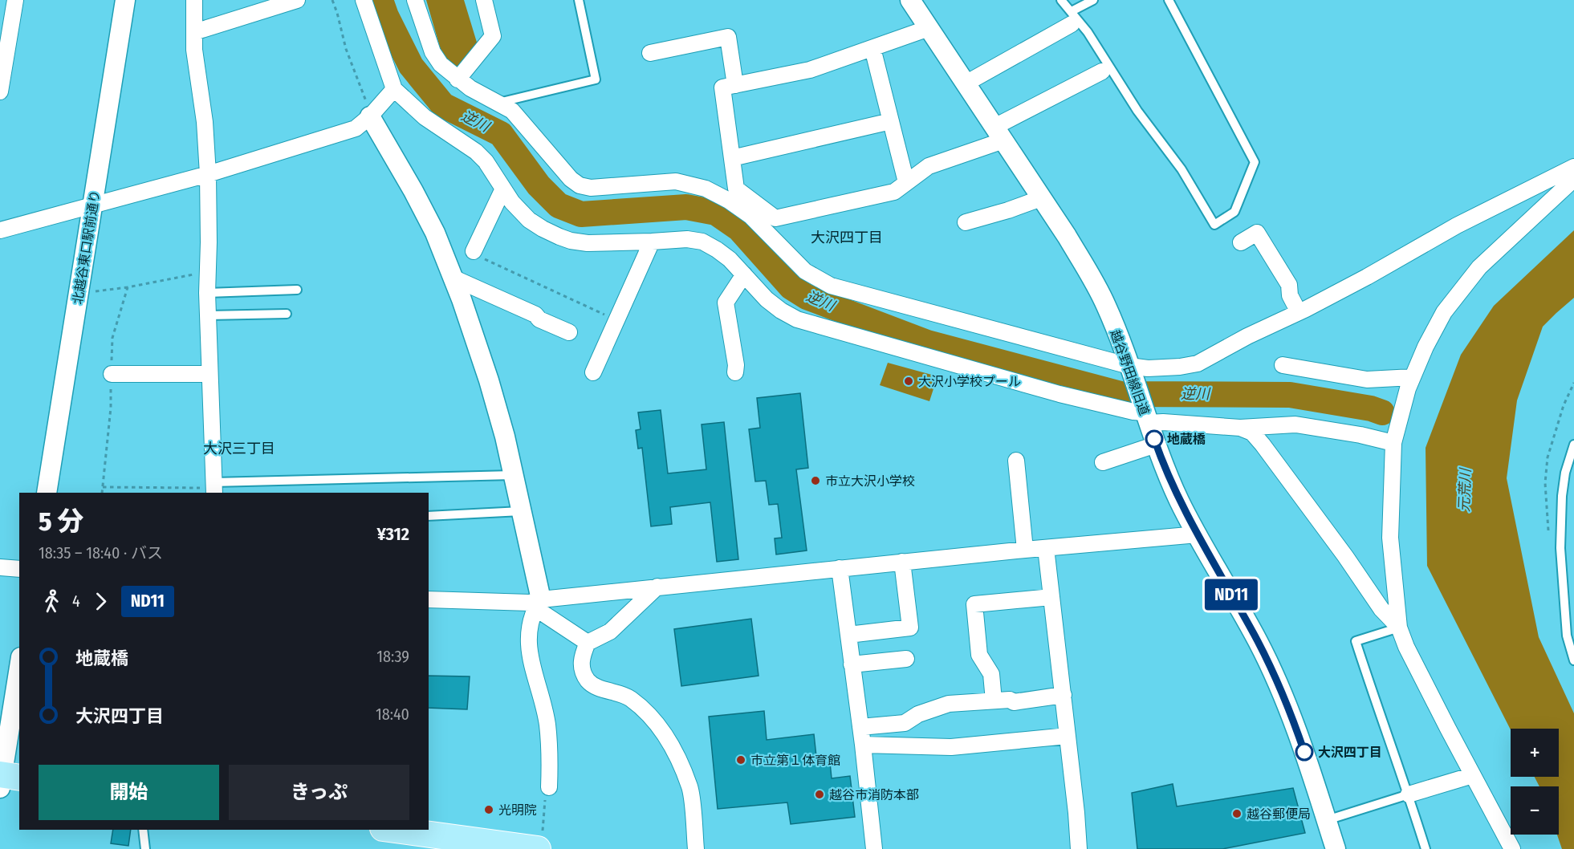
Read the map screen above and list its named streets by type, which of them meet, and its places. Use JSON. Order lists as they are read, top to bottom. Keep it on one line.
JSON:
{"streets":{"street":["北越谷東口駅前通り","越谷野田線旧道"]},"districts":["大沢四丁目","大沢三丁目"],"water":["逆川","元荒川"],"places":["大沢小学校プール","地蔵橋","市立大沢小学校","大沢四丁目","市立第１体育館","越谷市消防本部","光明院","越谷郵便局"],"lines":["bus line ND11"],"page":{"on_map":"ND11","heading":["5 分","18:35 – 18:40 · バス","¥312"],"legs":["4","ND11"],"list":[{"name":"地蔵橋","value":"18:39"},{"name":"大沢四丁目","value":"18:40"}],"map_buttons":["+","−"],"buttons":["開始","きっぷ"]}}
